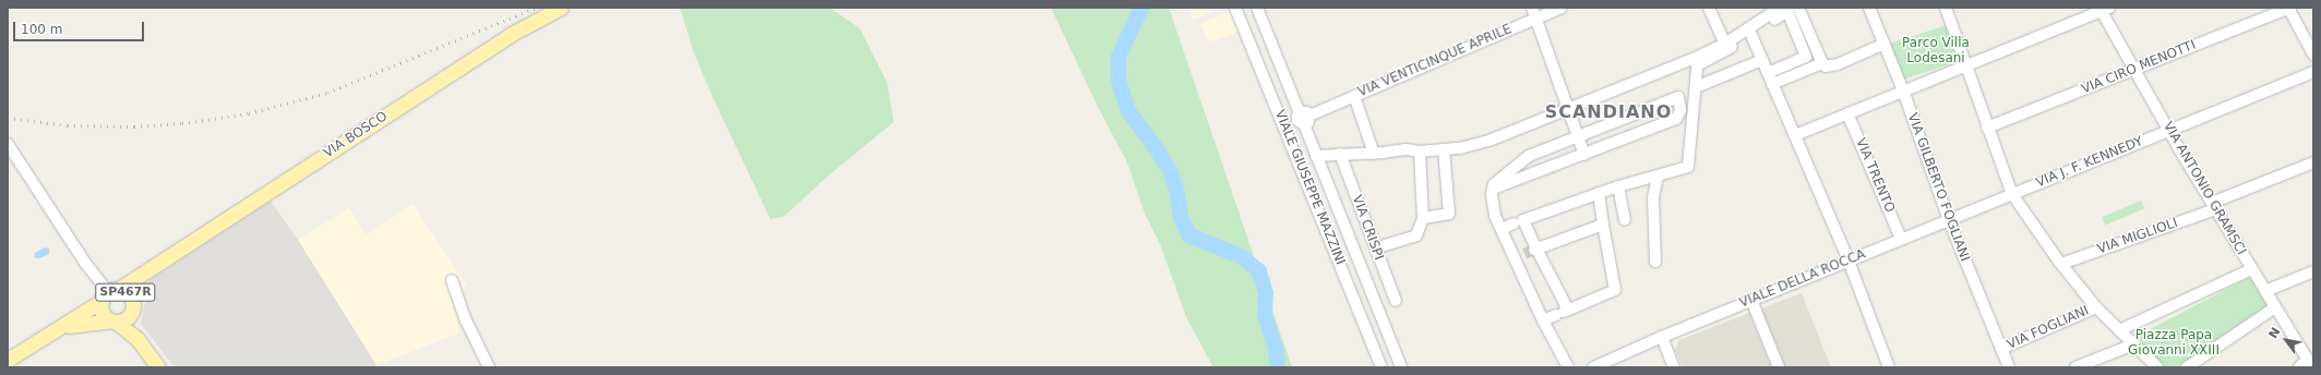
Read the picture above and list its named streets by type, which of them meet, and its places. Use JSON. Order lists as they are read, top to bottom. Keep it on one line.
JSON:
{"streets":{"main road":["VIA BOSCO","SP467R"],"street":["VIA VENTICINQUE APRILE","VIA CIRO MENOTTI","VIA J. F. KENNEDY","VIA TRENTO","VIALE GIUSEPPE MAZZINI","VIA GILBERTO FOGLIANI","VIA ANTONIO GRAMSCI","VIA CRISPI","VIA MIGLIOLI","VIALE DELLA ROCCA","VIA FOGLIANI"]},"crossings":[["VIA VENTICINQUE APRILE","VIALE GIUSEPPE MAZZINI"],["VIA CIRO MENOTTI","VIA ANTONIO GRAMSCI"],["VIA BOSCO","SP467R"],["VIA J. F. KENNEDY","VIA ANTONIO GRAMSCI"],["VIA J. F. KENNEDY","VIALE DELLA ROCCA"],["VIA TRENTO","VIALE DELLA ROCCA"],["VIA GILBERTO FOGLIANI","VIALE DELLA ROCCA"],["VIA GILBERTO FOGLIANI","VIA FOGLIANI"],["VIA ANTONIO GRAMSCI","VIA MIGLIOLI"]],"districts":["SCANDIANO"],"parks":["Parco Villa Lodesani","Piazza Papa Giovanni XXIII"],"scale_bar":"100 m","north":"top left"}
